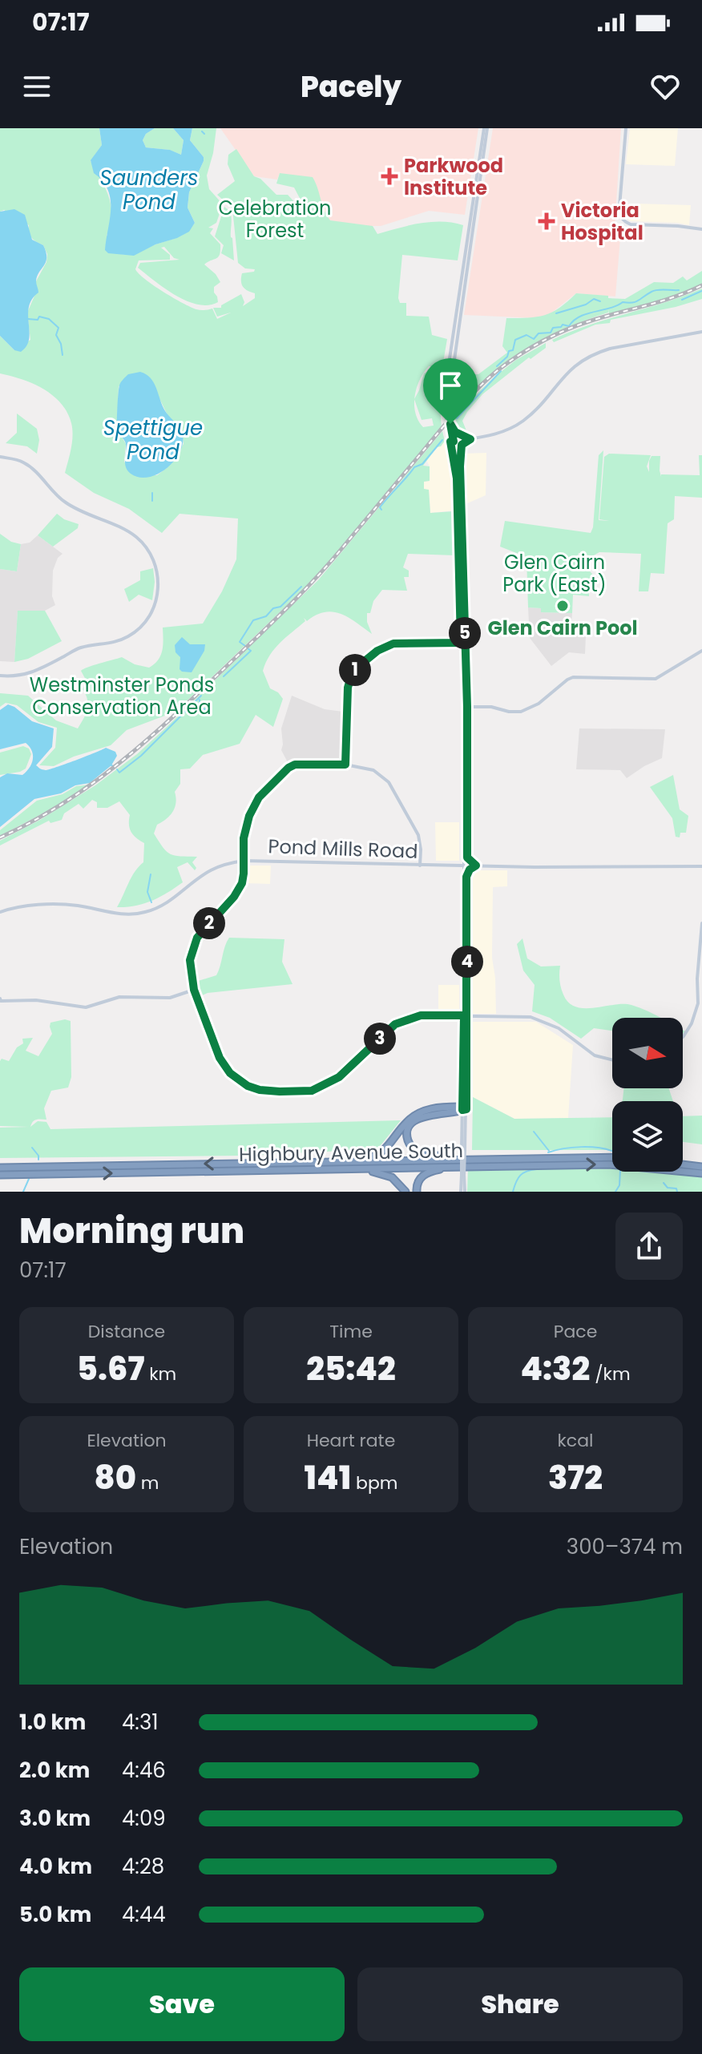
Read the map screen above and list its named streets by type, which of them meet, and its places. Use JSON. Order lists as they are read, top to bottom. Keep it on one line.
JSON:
{"streets":{"highway":["Highbury Avenue South"],"main road":["Pond Mills Road"]},"water":["Saunders Pond","Spettigue Pond"],"parks":["Celebration Forest","Glen Cairn Park (East)","Westminster Ponds Conservation Area"],"places":{"health":["Parkwood Institute","Victoria Hospital"],"other":["Glen Cairn Pool"]},"north":"right","page":{"status":"07:17","header":"Pacely","pins":["5","1","2","4","3"],"heading":["Morning run","07:17"],"stats":[["Distance","5.67 km"],["Time","25:42"],["Pace","4:32 /km"],["Elevation","80 m"],["Heart rate","141 bpm"],["kcal","372"]],"chart":["Elevation","300–374 m"],"list":[{"name":"1.0 km","note":"4:31"},{"name":"2.0 km","note":"4:46"},{"name":"3.0 km","note":"4:09"},{"name":"4.0 km","note":"4:28"},{"name":"5.0 km","note":"4:44"}],"buttons":["Save","Share"]}}
